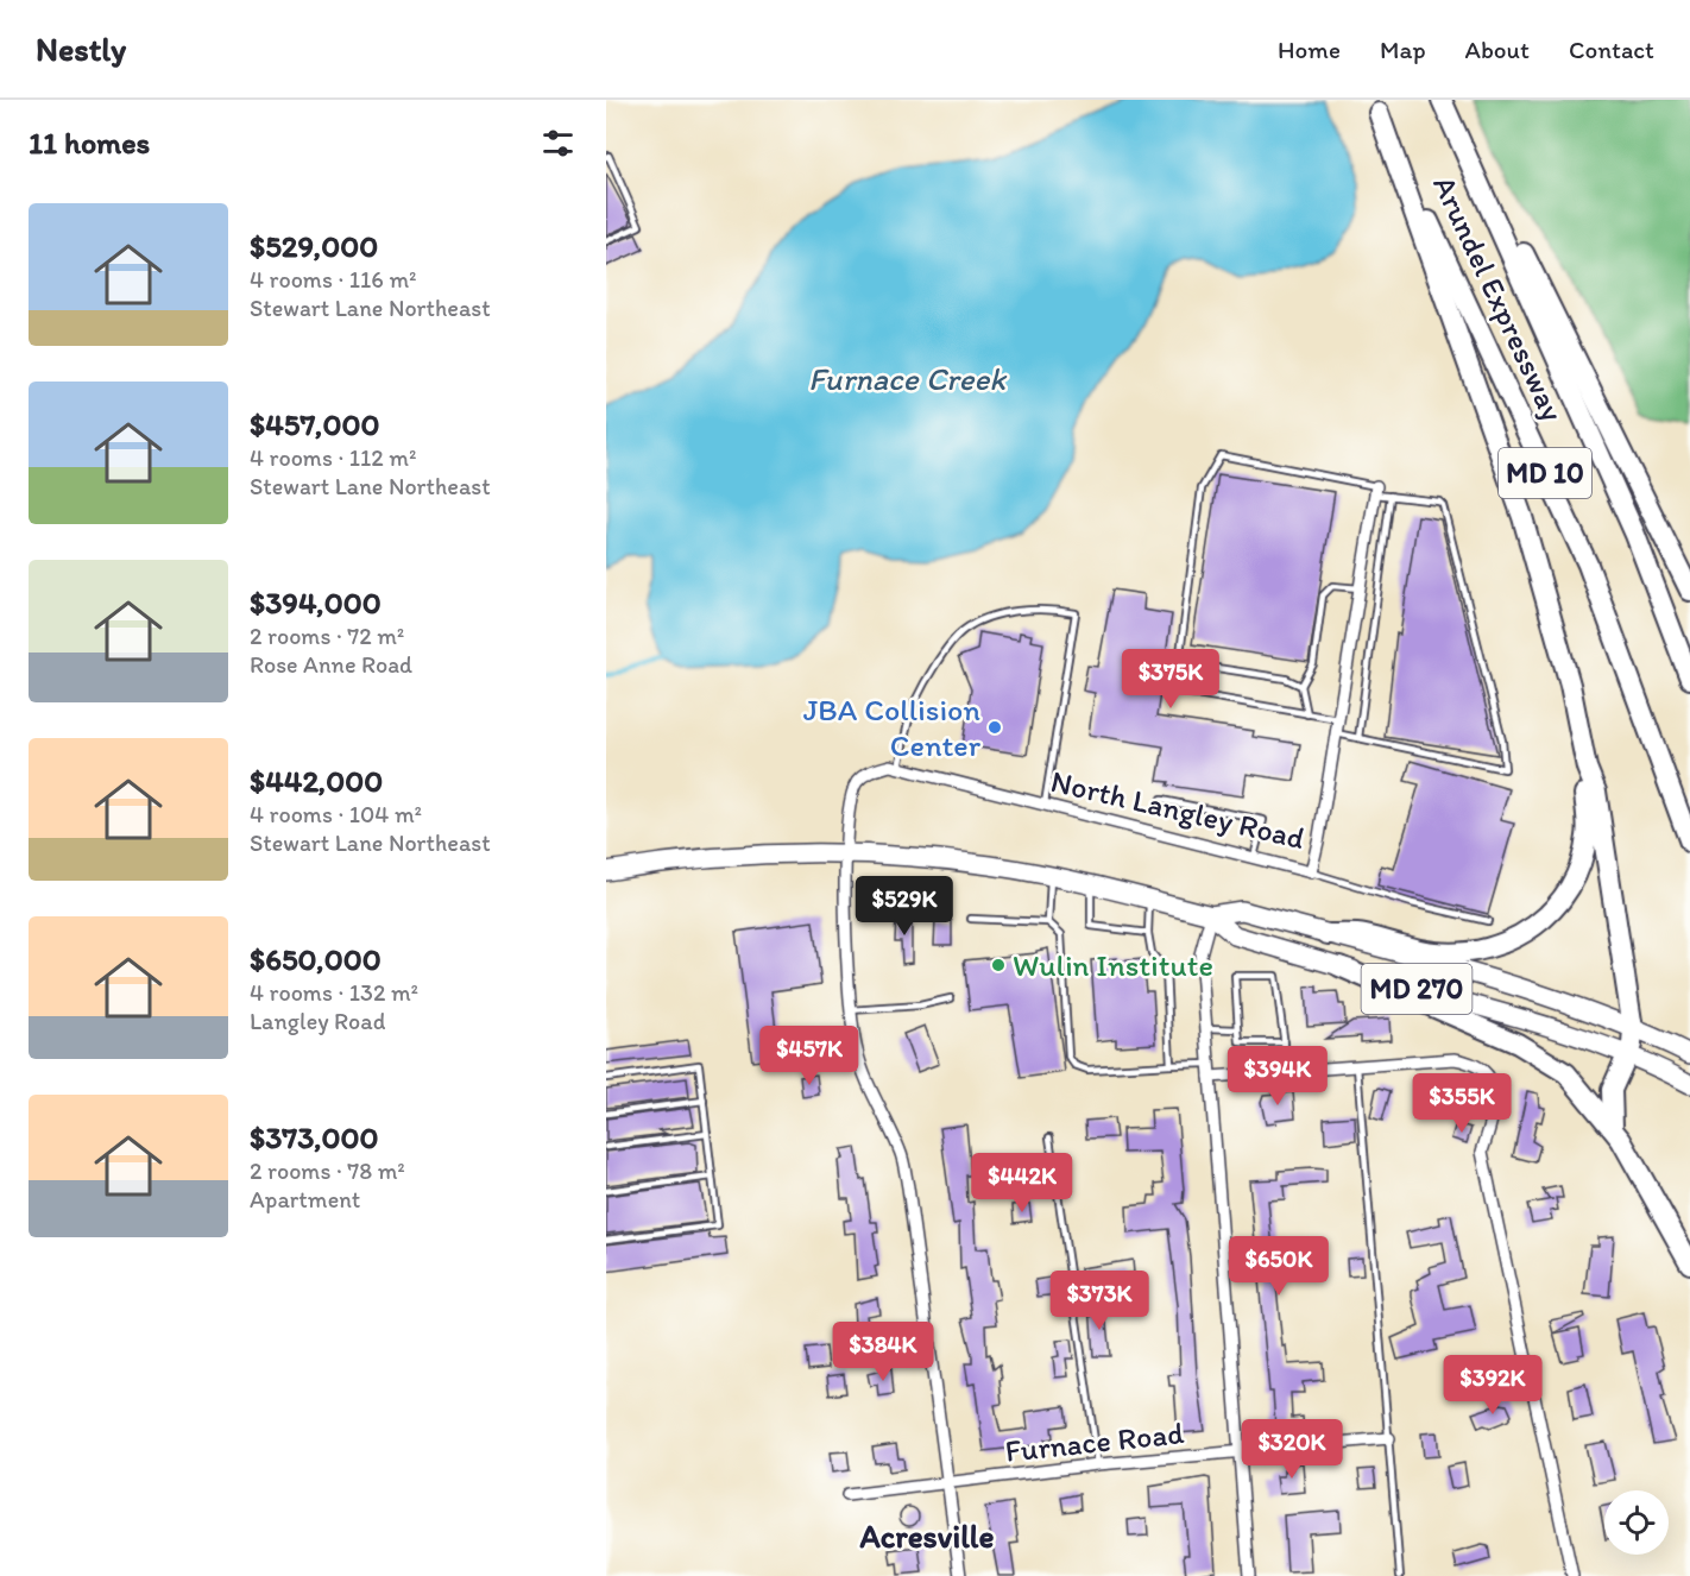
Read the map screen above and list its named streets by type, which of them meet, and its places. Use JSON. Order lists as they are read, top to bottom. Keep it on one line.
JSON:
{"streets":{"highway":["Arundel Expressway","MD 10"],"main road":["MD 270"],"street":["North Langley Road","Furnace Road"]},"crossings":[["North Langley Road","MD 270"],["North Langley Road","Furnace Road"]],"districts":["Acresville"],"water":["Furnace Creek"],"places":["JBA Collision Center","Wulin Institute"],"page":{"header":"Nestly","nav":["Home","Map","About","Contact"],"heading":"11 homes","list":[{"name":"$529,000","note":"4 rooms · 116 m² · Stewart Lane Northeast"},{"name":"$457,000","note":"4 rooms · 112 m² · Stewart Lane Northeast"},{"name":"$394,000","note":"2 rooms · 72 m² · Rose Anne Road"},{"name":"$442,000","note":"4 rooms · 104 m² · Stewart Lane Northeast"},{"name":"$650,000","note":"4 rooms · 132 m² · Langley Road"},{"name":"$373,000","note":"2 rooms · 78 m² · Apartment"}],"price":["$375K","$529K","$457K","$394K","$355K","$442K","$650K","$373K","$384K","$392K","$320K"]}}
